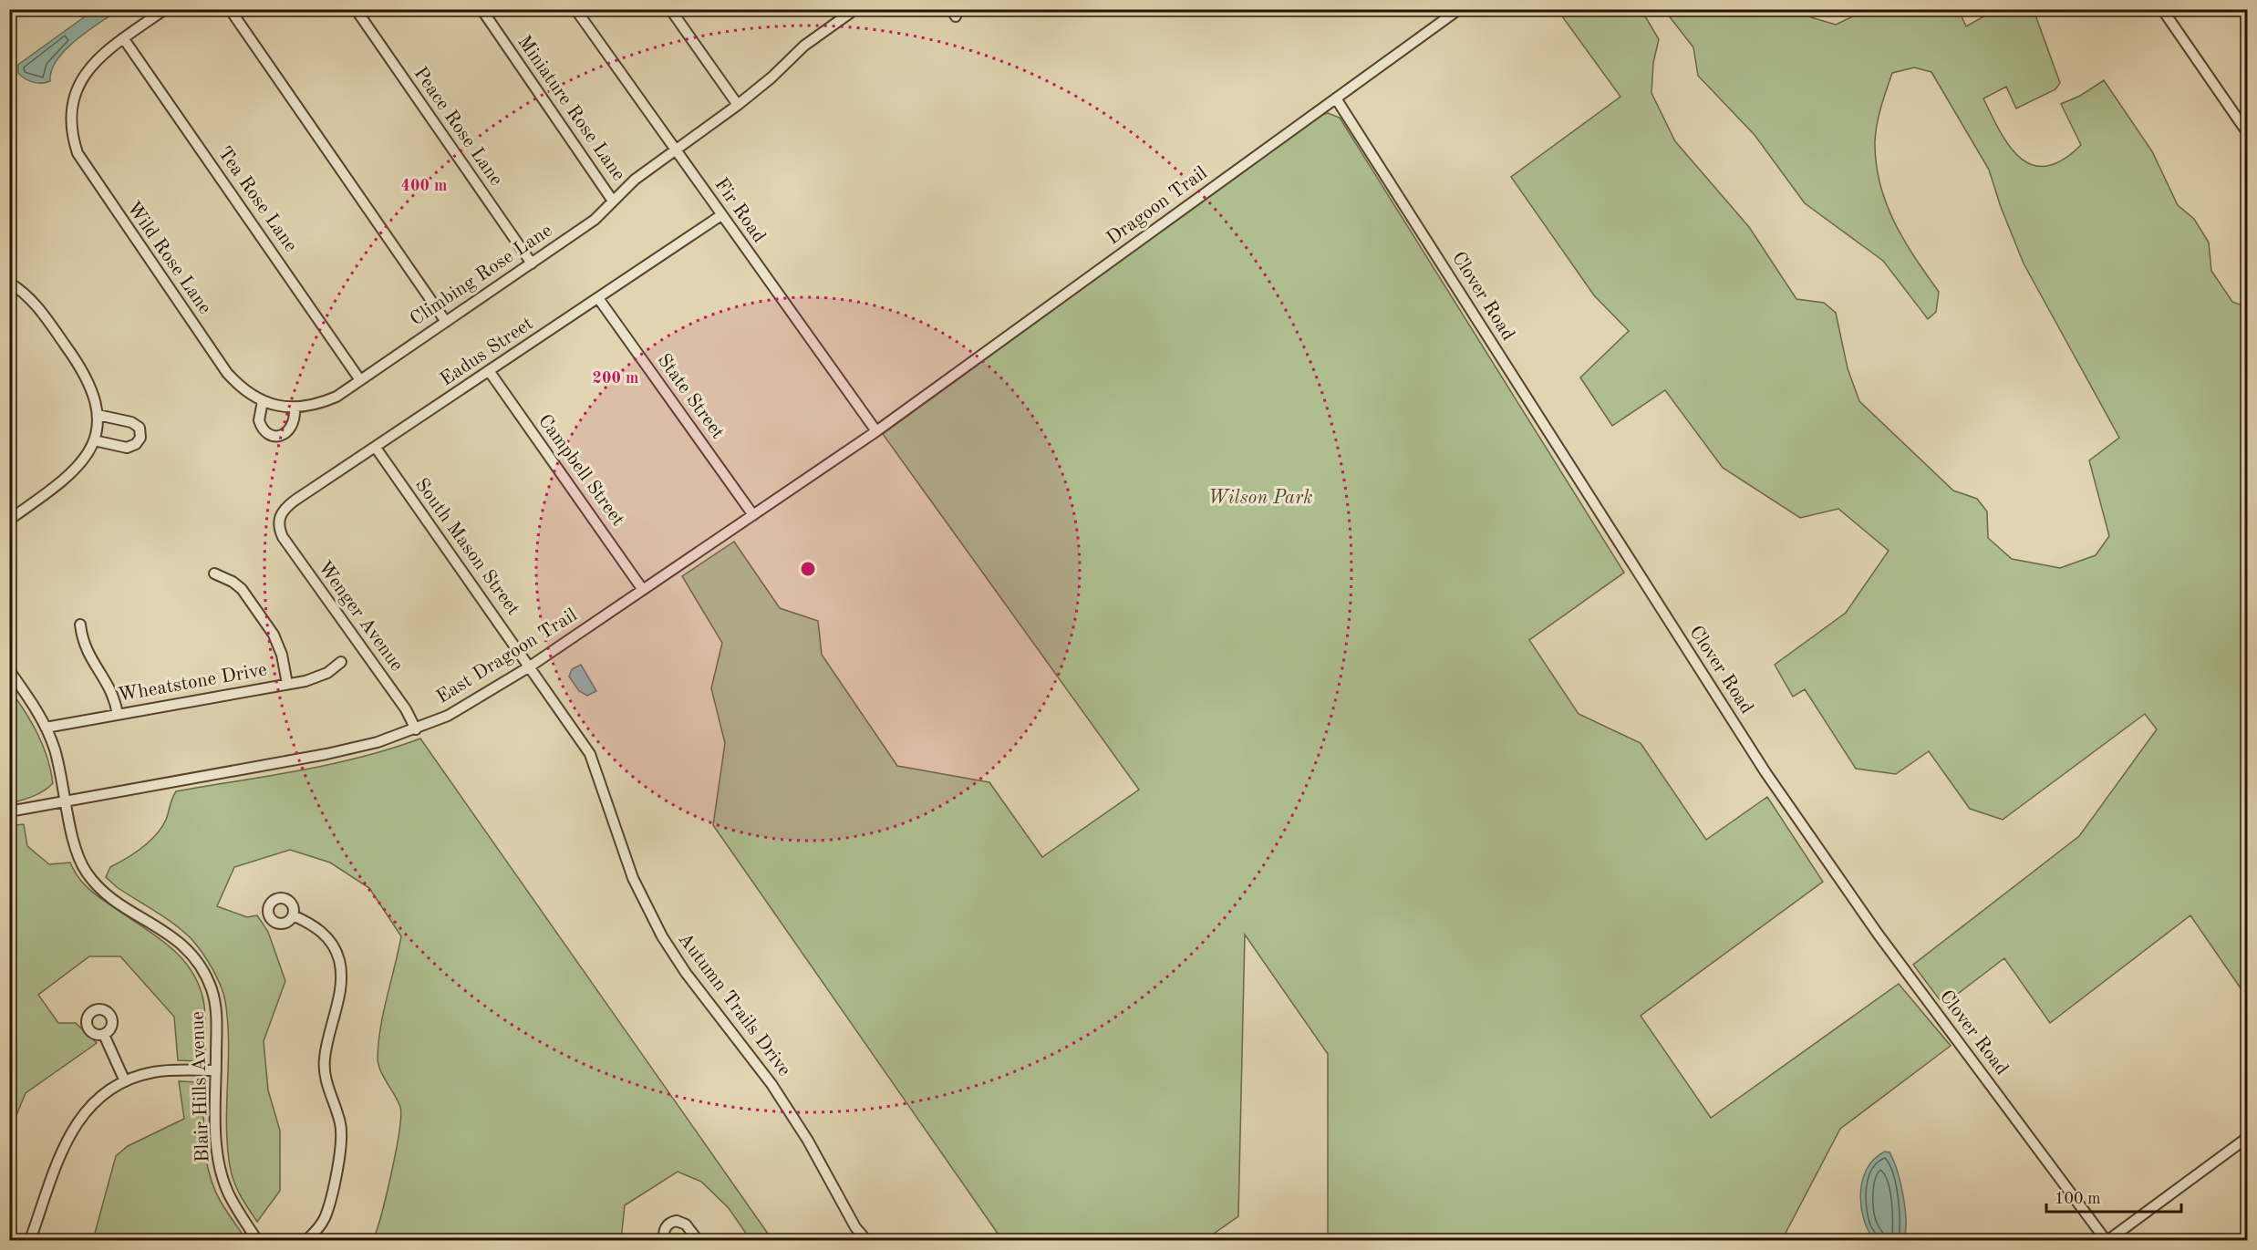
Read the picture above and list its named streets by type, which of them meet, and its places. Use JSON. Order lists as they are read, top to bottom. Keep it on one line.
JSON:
{"streets":{"street":["Miniature Rose Lane","Peace Rose Lane","Tea Rose Lane","Dragoon Trail","Fir Road","Wild Rose Lane","Climbing Rose Lane","Clover Road","Eadus Street","State Street","Campbell Street","South Mason Street","Wenger Avenue","East Dragoon Trail","Wheatstone Drive","Autumn Trails Drive","Blair Hills Avenue"]},"crossings":[["Miniature Rose Lane","Climbing Rose Lane"],["Peace Rose Lane","Climbing Rose Lane"],["Tea Rose Lane","Wild Rose Lane"],["Tea Rose Lane","Climbing Rose Lane"],["Dragoon Trail","Fir Road"],["Dragoon Trail","Clover Road"],["Dragoon Trail","East Dragoon Trail"],["Fir Road","Climbing Rose Lane"],["Fir Road","Eadus Street"],["Fir Road","East Dragoon Trail"],["Wild Rose Lane","Climbing Rose Lane"],["Eadus Street","State Street"],["Eadus Street","Campbell Street"],["Eadus Street","South Mason Street"],["Eadus Street","Wenger Avenue"],["State Street","East Dragoon Trail"],["Campbell Street","East Dragoon Trail"],["South Mason Street","East Dragoon Trail"],["South Mason Street","Autumn Trails Drive"],["Wenger Avenue","East Dragoon Trail"],["East Dragoon Trail","Autumn Trails Drive"],["East Dragoon Trail","Blair Hills Avenue"],["Wheatstone Drive","Blair Hills Avenue"]],"parks":["Wilson Park"],"scale_bar":"100 m","rings":["400 m","200 m"]}
